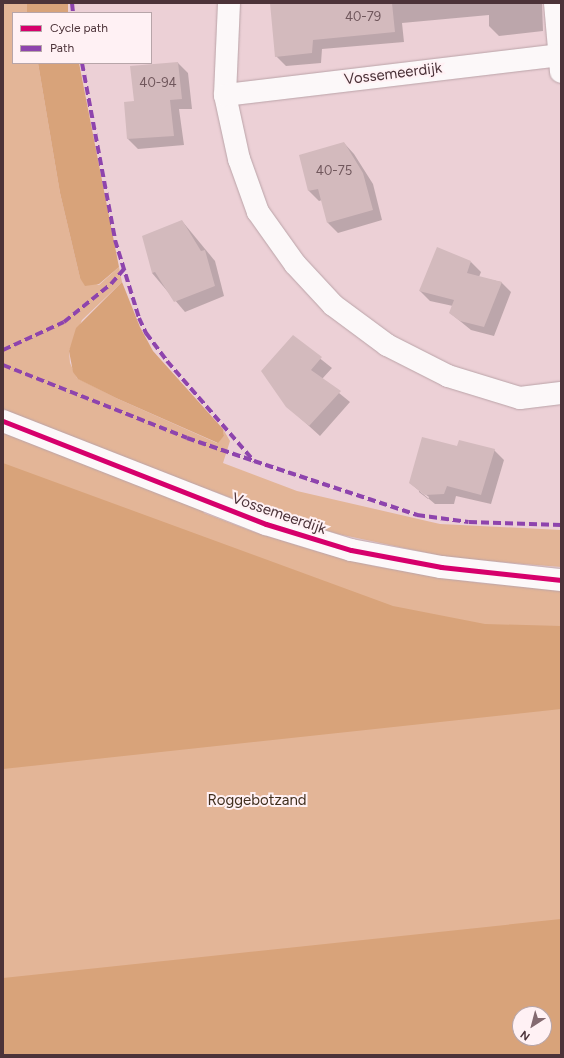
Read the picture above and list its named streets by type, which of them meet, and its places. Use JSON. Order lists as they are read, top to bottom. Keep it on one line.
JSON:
{"streets":{"street":["Vossemeerdijk"]},"parks":["Roggebotzand"],"house_numbers":["40-79","40-94","40-75"],"legend":["Cycle path","Path"],"north":"bottom left"}
